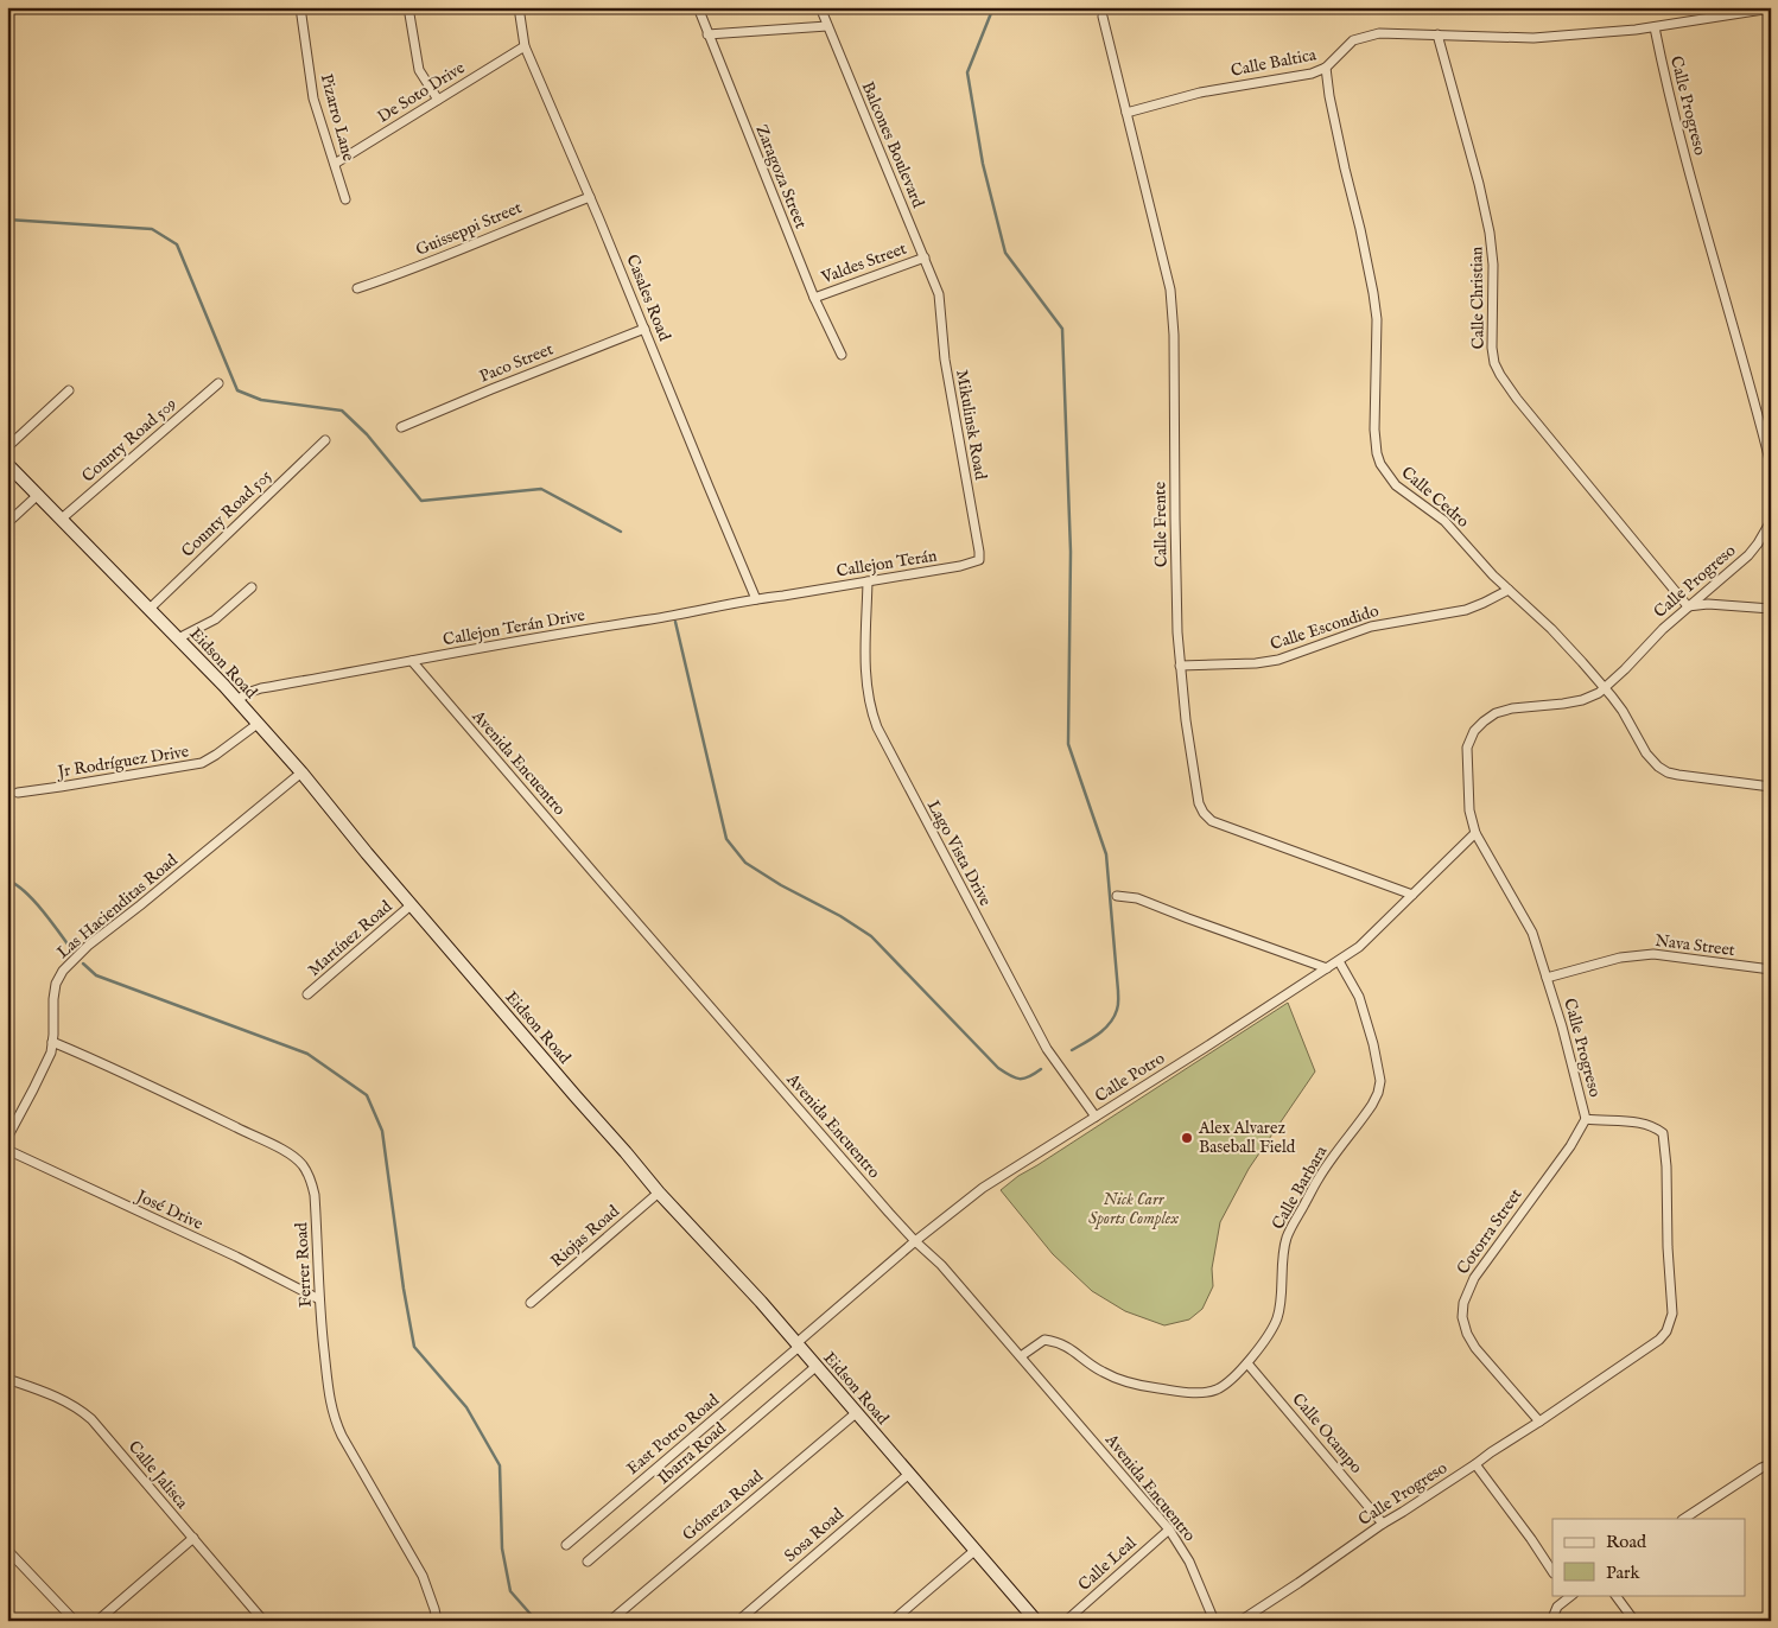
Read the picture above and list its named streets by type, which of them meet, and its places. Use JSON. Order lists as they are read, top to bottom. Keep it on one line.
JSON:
{"streets":{"street":["Calle Baltica","De Soto Drive","Calle Progreso","Pizarro Lane","Balcones Boulevard","Zaragoza Street","Guisseppi Street","Valdes Street","Casales Road","Calle Christian","Paco Street","Mikulinsk Road","County Road 509","Calle Cedro","County Road 505","Calle Frente","Callejon Terán","Callejon Terán Drive","Calle Escondido","Eidson Road","Jr Rodríguez Drive","Avenida Encuentro","Lago Vista Drive","Las Hacienditas Road","Martínez Road","Nava Street","Calle Potro","Calle Barbara","José Drive","Cotorra Street","Riojas Road","Ferrer Road","Calle Ocampo","East Potro Road","Ibarra Road","Calle Jalisca","Gómeza Road","Sosa Road","Calle Leal"]},"crossings":[["Calle Baltica","Calle Progreso"],["Calle Baltica","Calle Christian"],["Calle Baltica","Calle Cedro"],["Calle Baltica","Calle Frente"],["De Soto Drive","Pizarro Lane"],["De Soto Drive","Casales Road"],["Calle Progreso","Calle Christian"],["Calle Progreso","Calle Cedro"],["Calle Progreso","Nava Street"],["Calle Progreso","Calle Potro"],["Calle Progreso","Cotorra Street"],["Calle Progreso","Calle Ocampo"],["Balcones Boulevard","Valdes Street"],["Balcones Boulevard","Mikulinsk Road"],["Zaragoza Street","Valdes Street"],["Guisseppi Street","Casales Road"],["Casales Road","Paco Street"],["Casales Road","Callejon Terán Drive"],["Mikulinsk Road","Callejon Terán"],["County Road 509","Eidson Road"],["Calle Cedro","Calle Escondido"],["County Road 505","Eidson Road"],["Calle Frente","Calle Escondido"],["Calle Frente","Calle Potro"],["Callejon Terán","Callejon Terán Drive"],["Callejon Terán","Lago Vista Drive"],["Callejon Terán Drive","Eidson Road"],["Callejon Terán Drive","Avenida Encuentro"],["Eidson Road","Jr Rodríguez Drive"],["Eidson Road","Las Hacienditas Road"],["Eidson Road","Martínez Road"],["Eidson Road","Calle Potro"],["Eidson Road","Riojas Road"],["Eidson Road","East Potro Road"],["Eidson Road","Ibarra Road"],["Eidson Road","Gómeza Road"],["Eidson Road","Sosa Road"],["Avenida Encuentro","Calle Potro"],["Avenida Encuentro","Calle Barbara"],["Avenida Encuentro","Calle Leal"],["Lago Vista Drive","Calle Potro"],["Las Hacienditas Road","Ferrer Road"],["Calle Potro","Calle Barbara"],["Calle Potro","East Potro Road"],["Calle Barbara","Calle Ocampo"],["José Drive","Ferrer Road"]],"parks":["Nick Carr Sports Complex"],"places":["Alex Alvarez Baseball Field"],"legend":["Road","Park"]}
